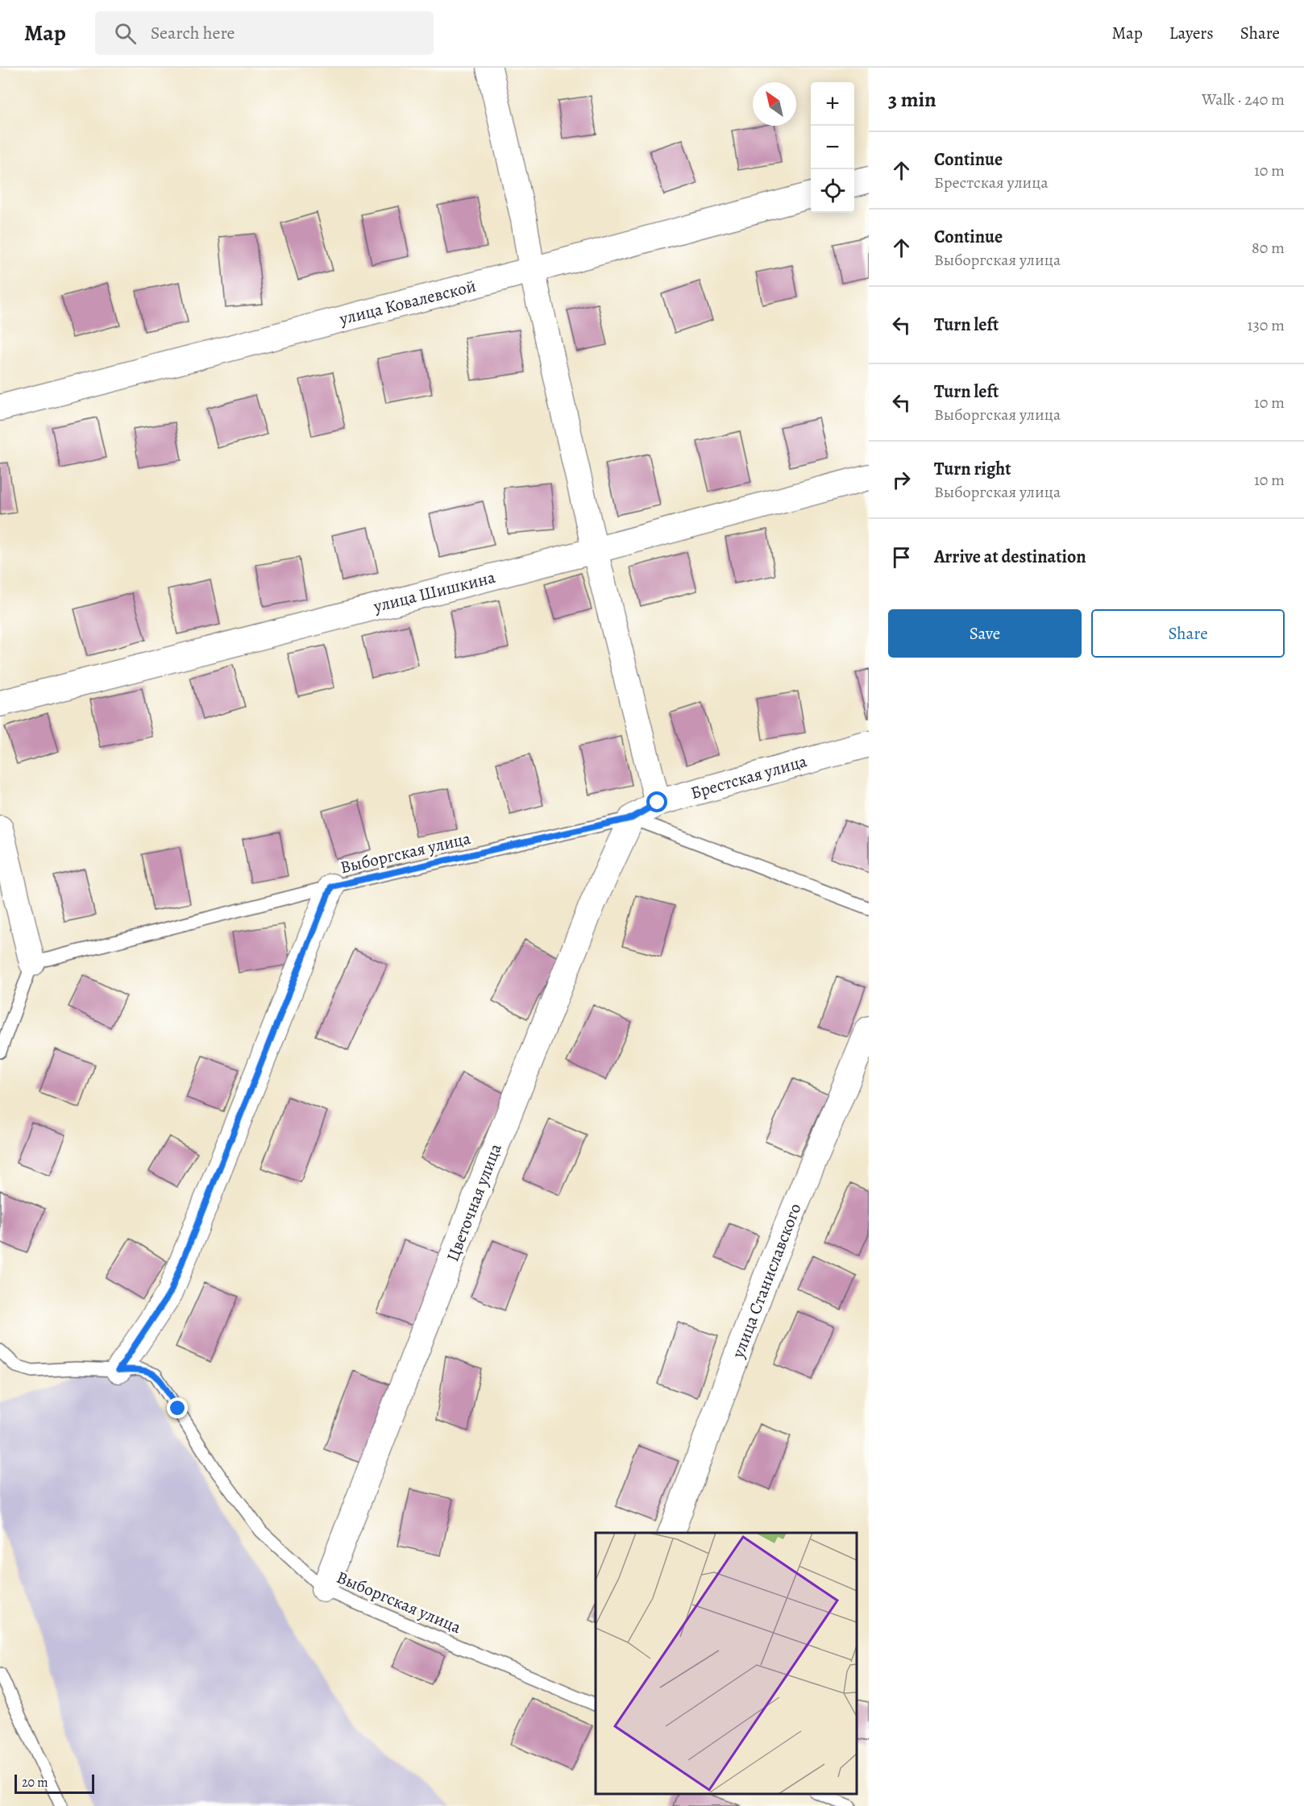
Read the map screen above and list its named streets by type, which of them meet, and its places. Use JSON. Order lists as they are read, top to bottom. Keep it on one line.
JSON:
{"streets":{"street":["улица Ковалевской","улица Шишкина","Брестская улица","Цветочная улица","улица Станиславского"],"lane":["Выборгская улица"]},"crossings":[["Брестская улица","Выборгская улица"],["Брестская улица","Цветочная улица"],["Выборгская улица","Цветочная улица"]],"scale_bar":"20 m","north":"top left","page":{"header":"Map","search":"Search here","nav":["Map","Layers","Share"],"heading":["3 min","Walk · 240 m"],"map_buttons":["+","−"],"list":[["Continue","Брестская улица","10 m"],["Continue","Выборгская улица","80 m"],["Turn left","130 m"],["Turn left","Выборгская улица","10 m"],["Turn right","Выборгская улица","10 m"],"Arrive at destination"],"buttons":["Save","Share"],"scale":"20 m"}}
